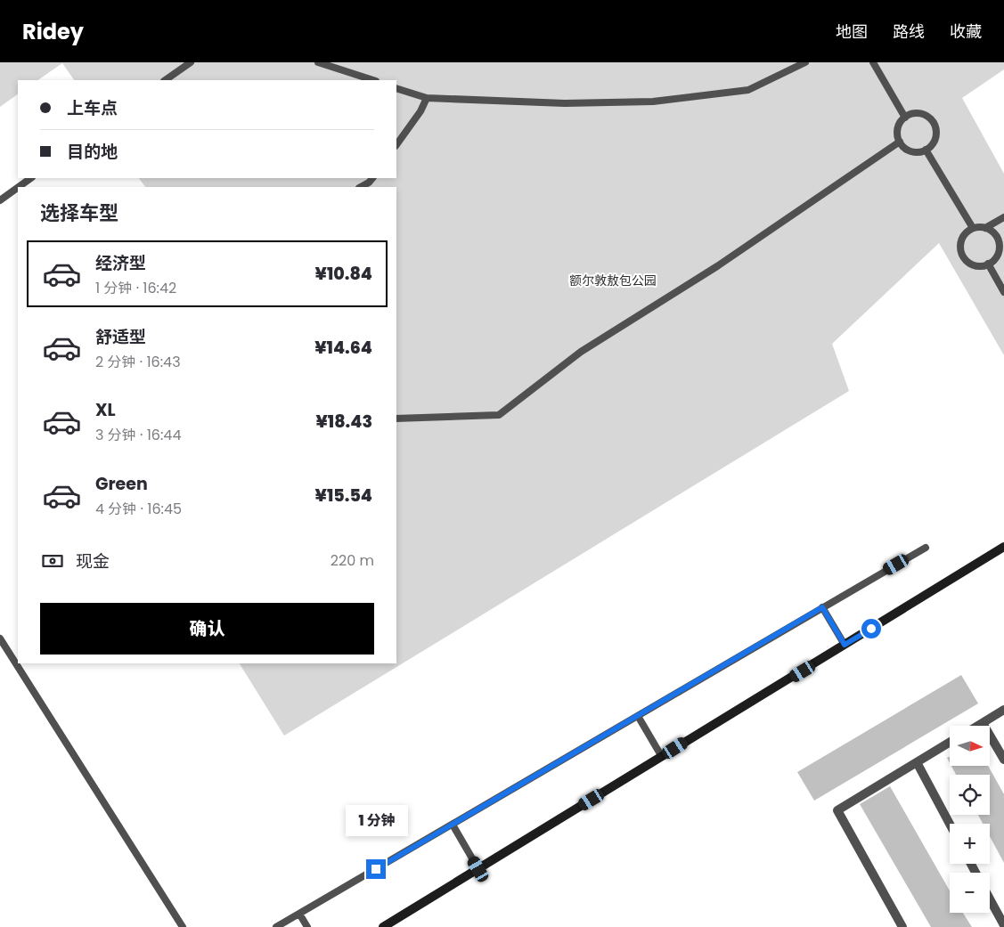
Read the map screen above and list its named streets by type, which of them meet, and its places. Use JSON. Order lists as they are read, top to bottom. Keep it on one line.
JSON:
{"parks":["额尔敦敖包公园"],"north":"right","page":{"header":"Ridey","nav":["地图","路线","收藏"],"banner":["上车点","目的地"],"heading":"选择车型","list":[{"name":"经济型","note":"1 分钟 · 16:42","value":"¥10.84"},{"name":"舒适型","note":"2 分钟 · 16:43","value":"¥14.64"},{"name":"XL","note":"3 分钟 · 16:44","value":"¥18.43"},{"name":"Green","note":"4 分钟 · 16:45","value":"¥15.54"}],"pay":["现金","220 m"],"buttons":"确认","map_buttons":["+","−"],"bubble":"1 分钟"}}
